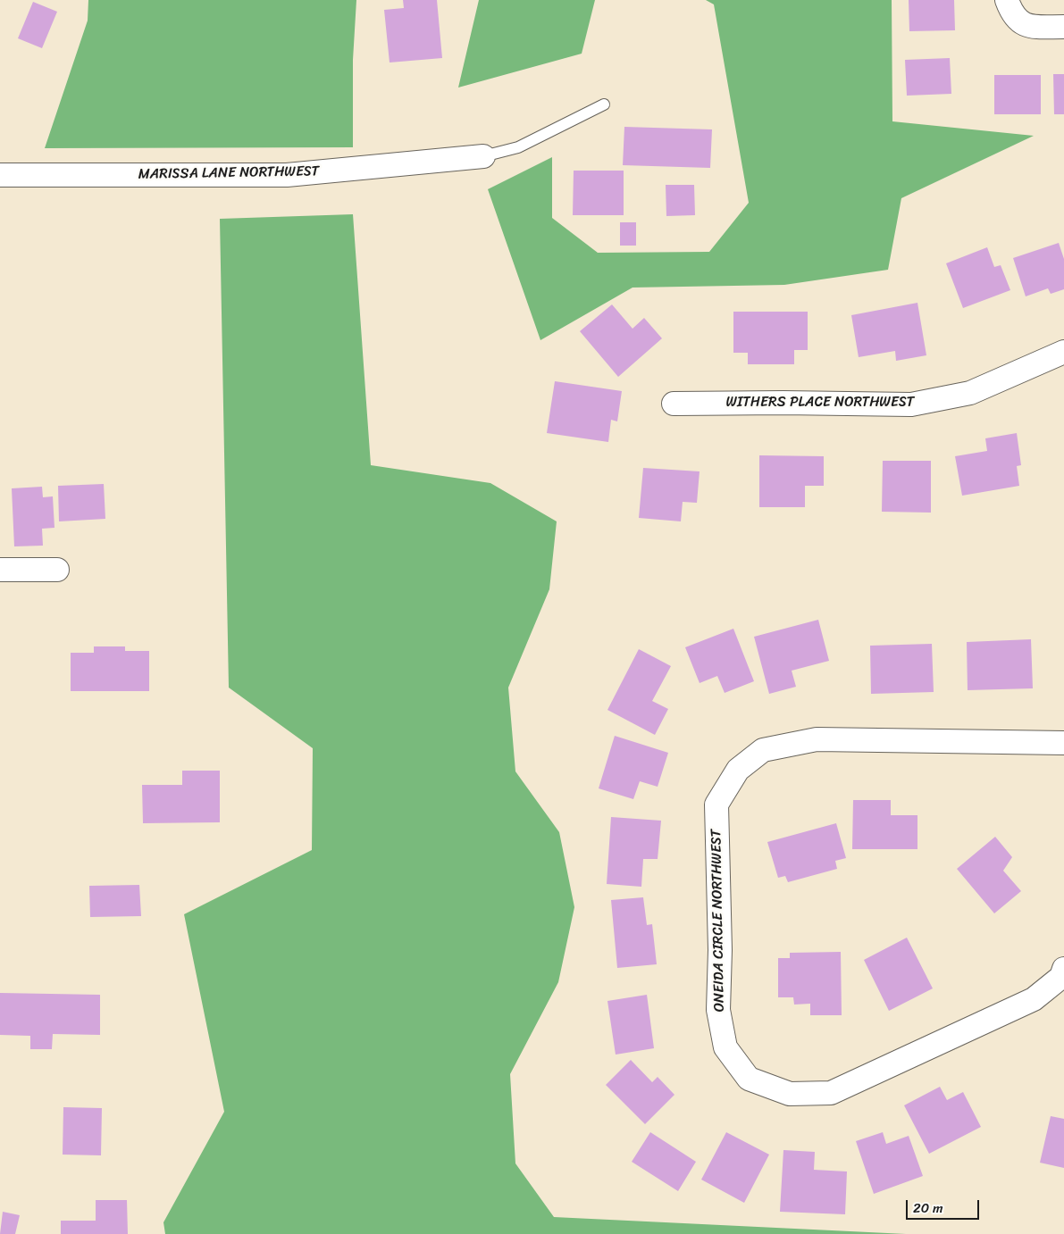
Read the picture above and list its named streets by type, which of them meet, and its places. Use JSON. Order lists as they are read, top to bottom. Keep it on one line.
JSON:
{"streets":{"street":["MARISSA LANE NORTHWEST","WITHERS PLACE NORTHWEST","ONEIDA CIRCLE NORTHWEST"]},"scale_bar":"20 m"}
